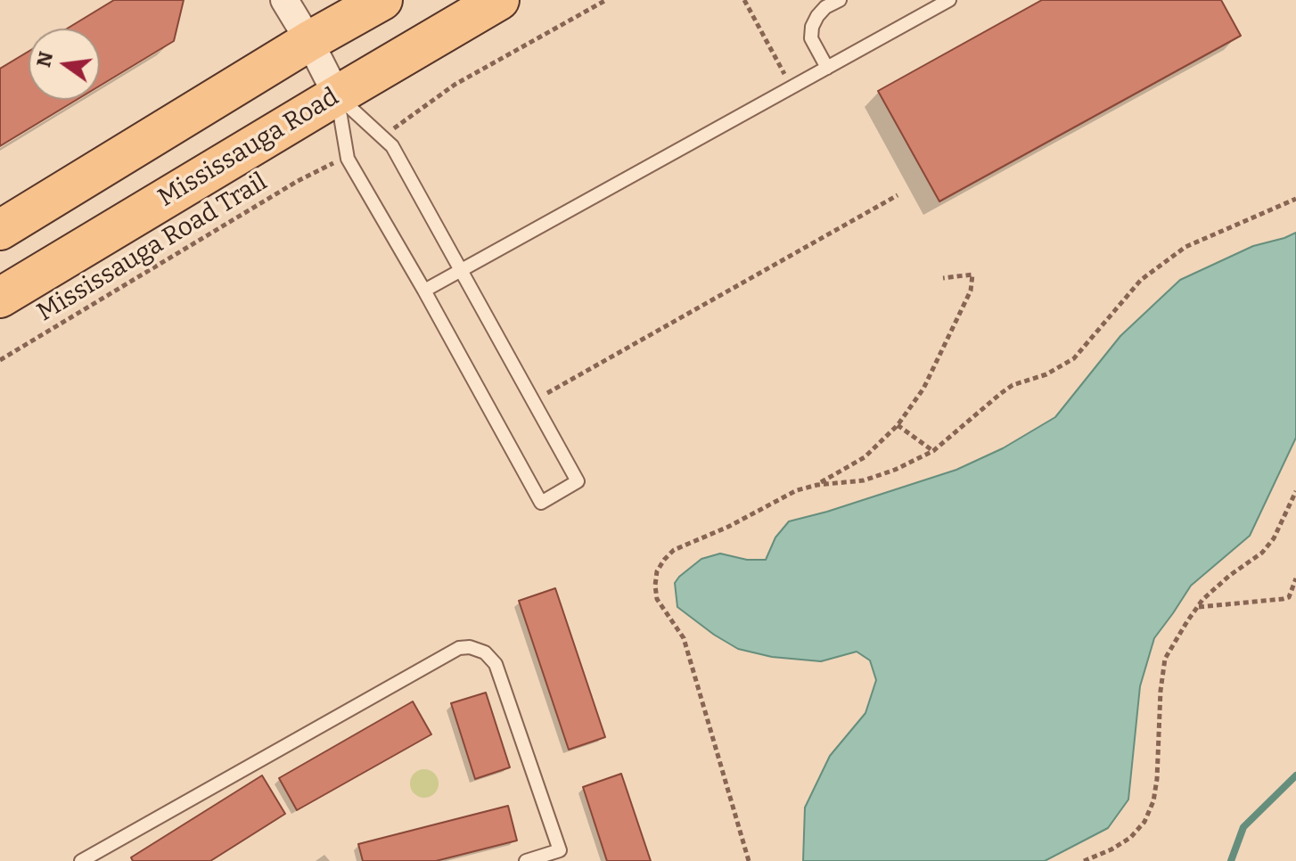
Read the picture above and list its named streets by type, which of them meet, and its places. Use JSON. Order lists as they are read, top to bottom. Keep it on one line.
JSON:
{"streets":{"main road":["Mississauga Road"],"path":["Mississauga Road Trail"]},"north":"left"}
